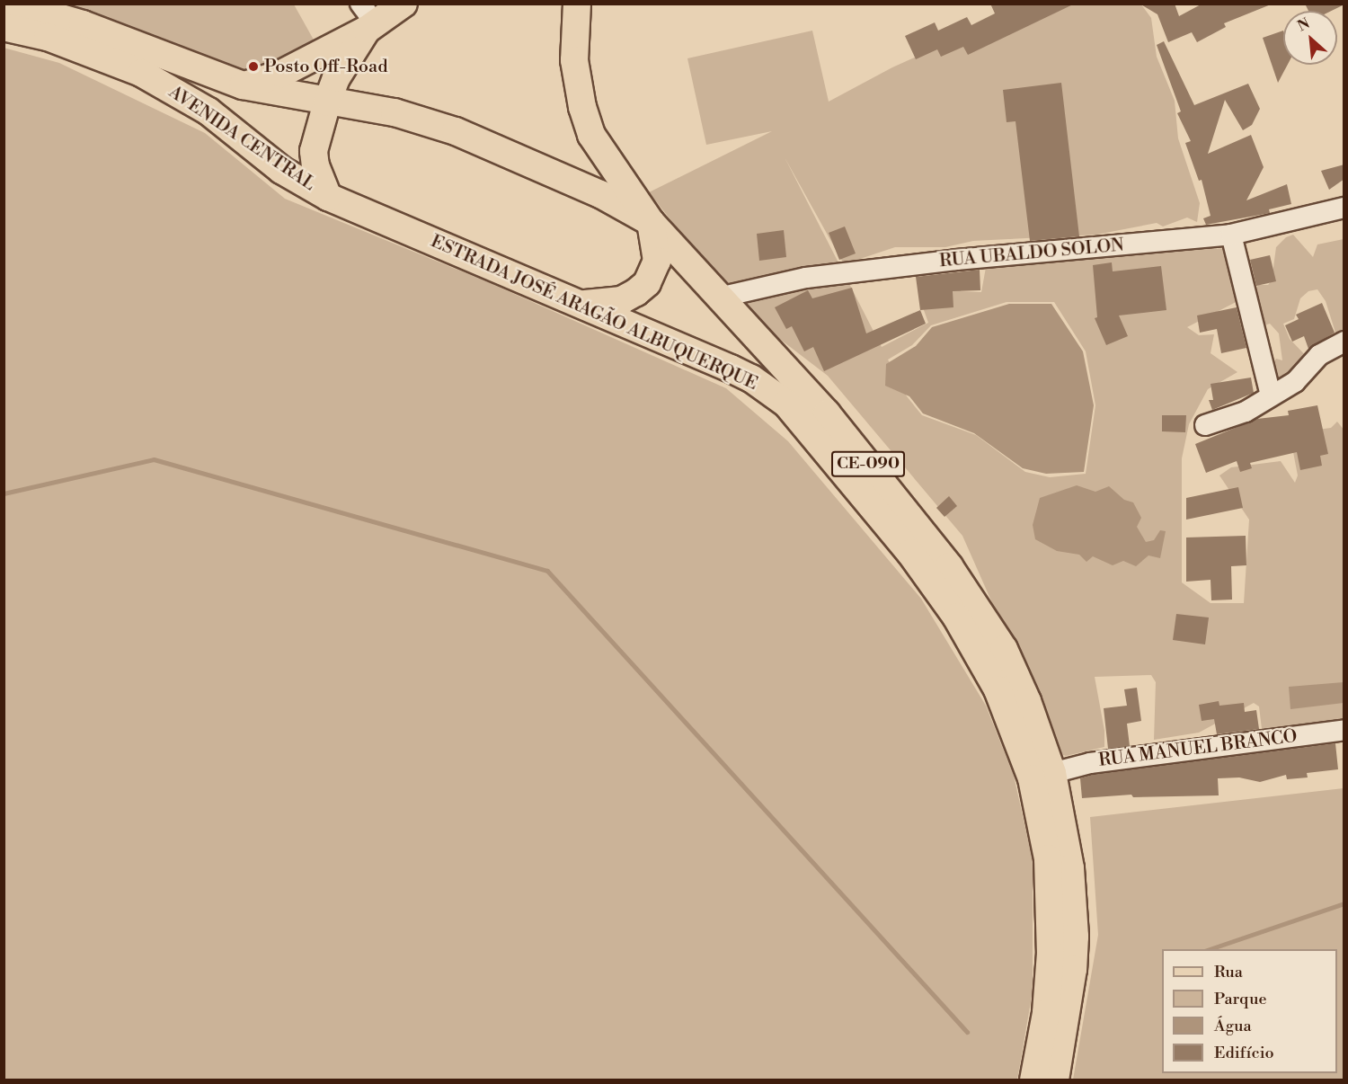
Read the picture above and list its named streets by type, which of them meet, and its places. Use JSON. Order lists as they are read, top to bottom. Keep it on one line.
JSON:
{"streets":{"main road":["AVENIDA CENTRAL","ESTRADA JOSÉ ARAGÃO ALBUQUERQUE","CE-090"],"street":["RUA UBALDO SOLON","RUA MANUEL BRANCO"]},"crossings":[["AVENIDA CENTRAL","ESTRADA JOSÉ ARAGÃO ALBUQUERQUE"],["RUA UBALDO SOLON","ESTRADA JOSÉ ARAGÃO ALBUQUERQUE"],["ESTRADA JOSÉ ARAGÃO ALBUQUERQUE","RUA MANUEL BRANCO"]],"places":["Posto Off-Road"],"legend":["Rua","Parque","Água","Edifício"],"north":"top left"}
